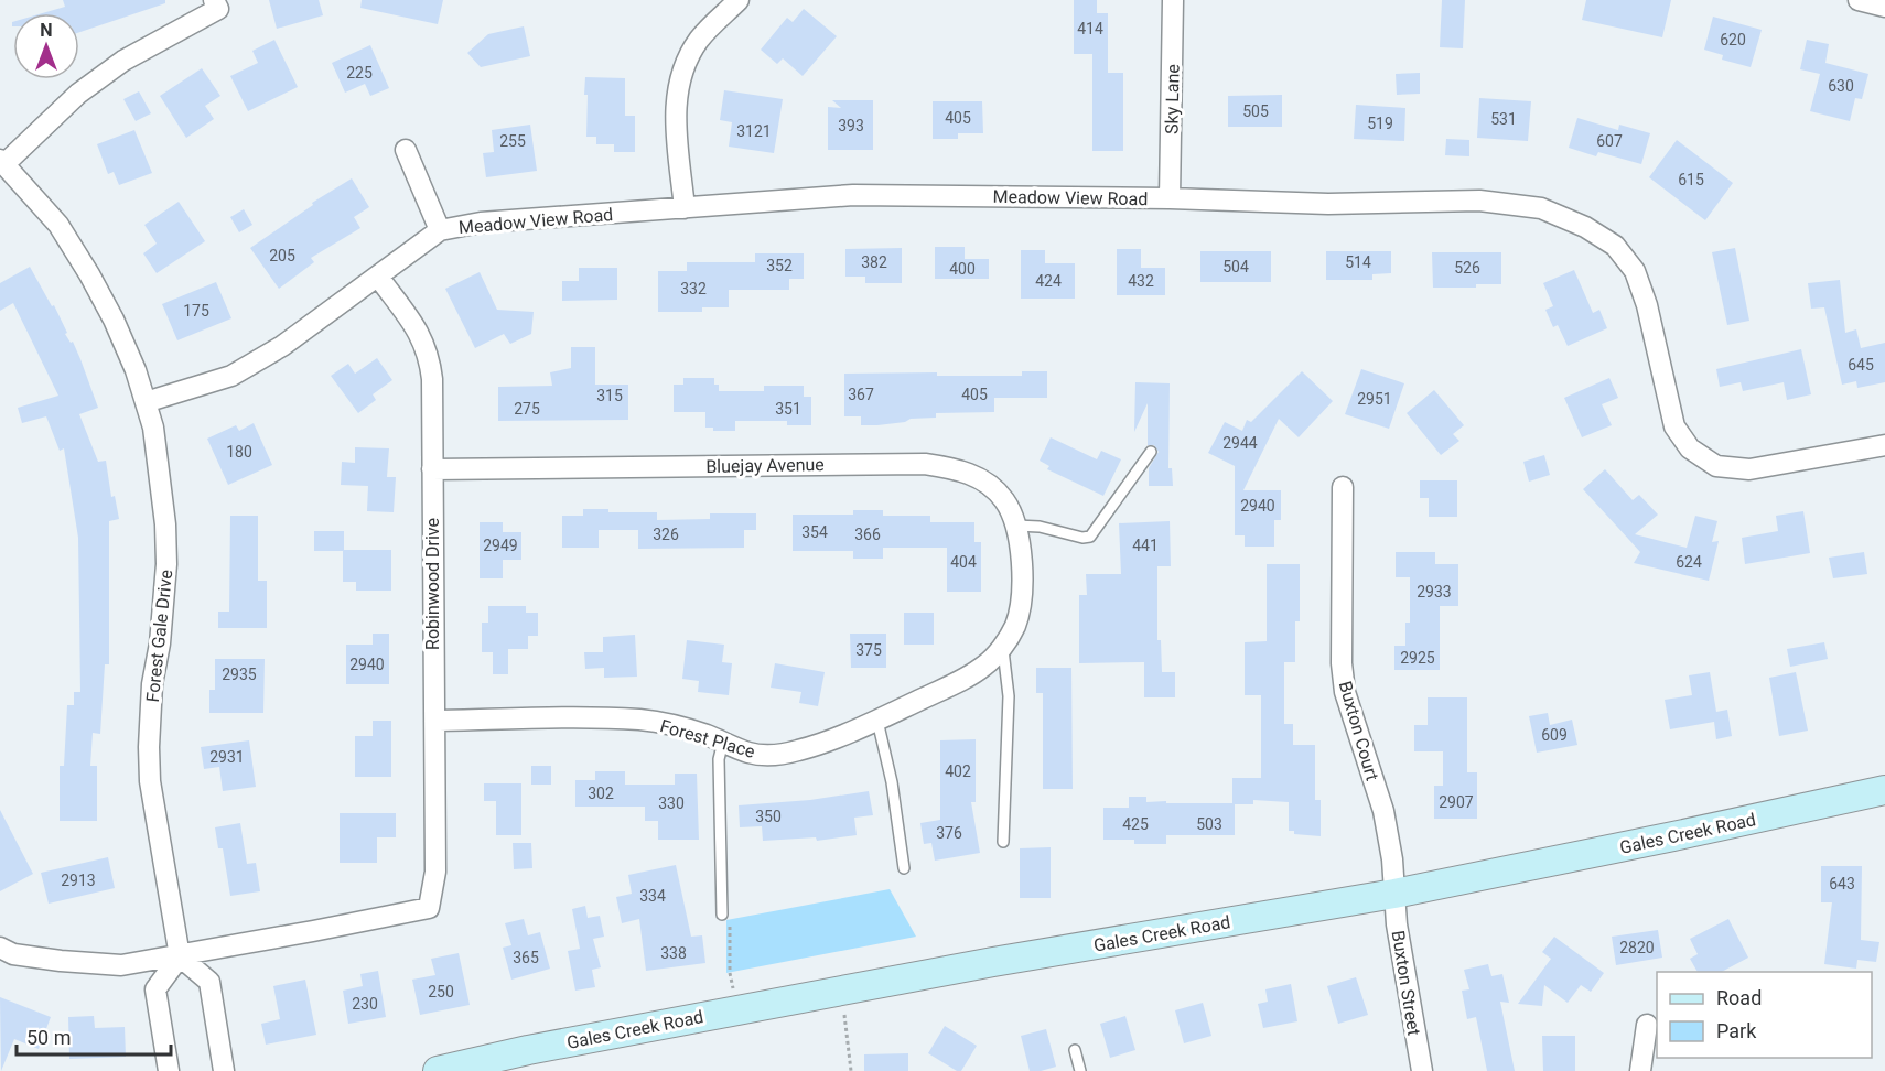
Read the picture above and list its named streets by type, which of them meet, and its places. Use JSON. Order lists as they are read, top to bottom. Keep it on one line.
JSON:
{"streets":{"main road":["Gales Creek Road"],"street":["Sky Lane","Meadow View Road","Bluejay Avenue","Robinwood Drive","Forest Gale Drive","Buxton Court","Forest Place","Buxton Street"]},"crossings":[["Sky Lane","Meadow View Road"],["Meadow View Road","Robinwood Drive"],["Meadow View Road","Forest Gale Drive"],["Bluejay Avenue","Robinwood Drive"],["Bluejay Avenue","Forest Place"],["Robinwood Drive","Forest Gale Drive"],["Robinwood Drive","Forest Place"],["Buxton Court","Gales Creek Road"],["Buxton Court","Buxton Street"],["Gales Creek Road","Buxton Street"]],"house_numbers":["414","620","225","630","505","405","531","519","393","3121","255","607","615","205","382","514","352","504","526","400","424","432","332","175","645","367","405","315","2951","275","351","2944","180","2940","354","326","366","2949","441","404","624","2933","375","2925","2940","2935","609","2931","402","302","2907","330","350","425","503","376","2913","643","334","2820","338","365","250","230"],"legend":["Road","Park"],"scale_bar":"50 m","north":"top"}
